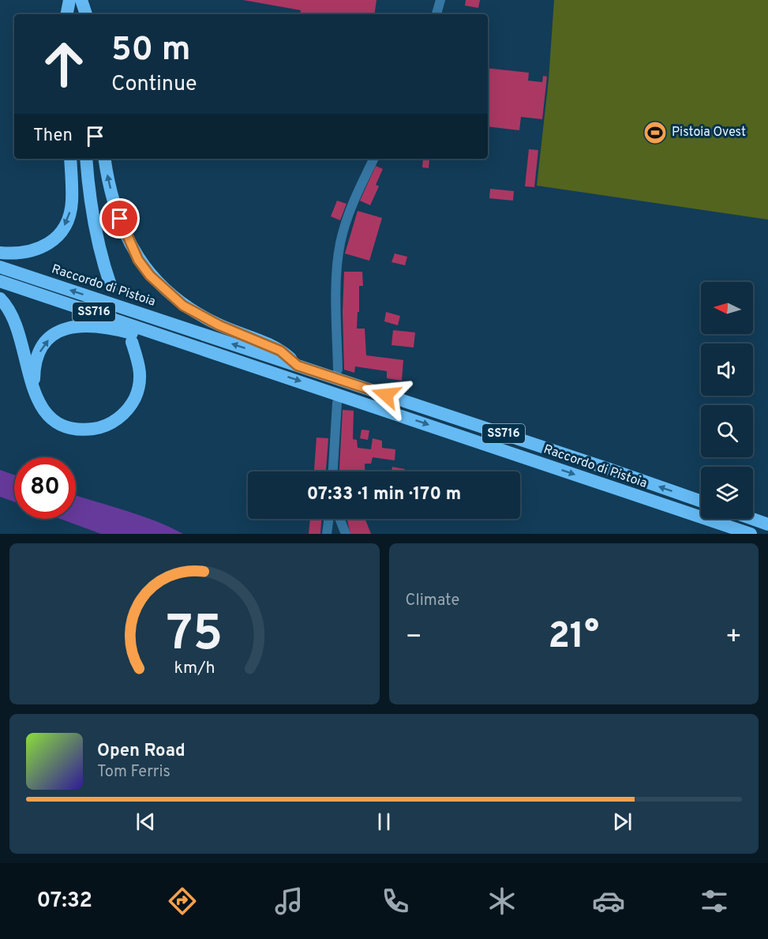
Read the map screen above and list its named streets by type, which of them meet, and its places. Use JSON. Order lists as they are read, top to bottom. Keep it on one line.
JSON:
{"streets":{"highway":["Raccordo di Pistoia","SS716"]},"places":{"sports":["Pistoia Ovest"]},"north":"left","page":{"turn":["50 m","Continue"],"then":"Then","limit":"80","trip":"07:33 · 1 min · 170 m","tile":"Climate","heat":["−","21°","+"],"song":["Open Road","Tom Ferris"],"tabs":"07:32","gauge":["75","km/h"]}}
